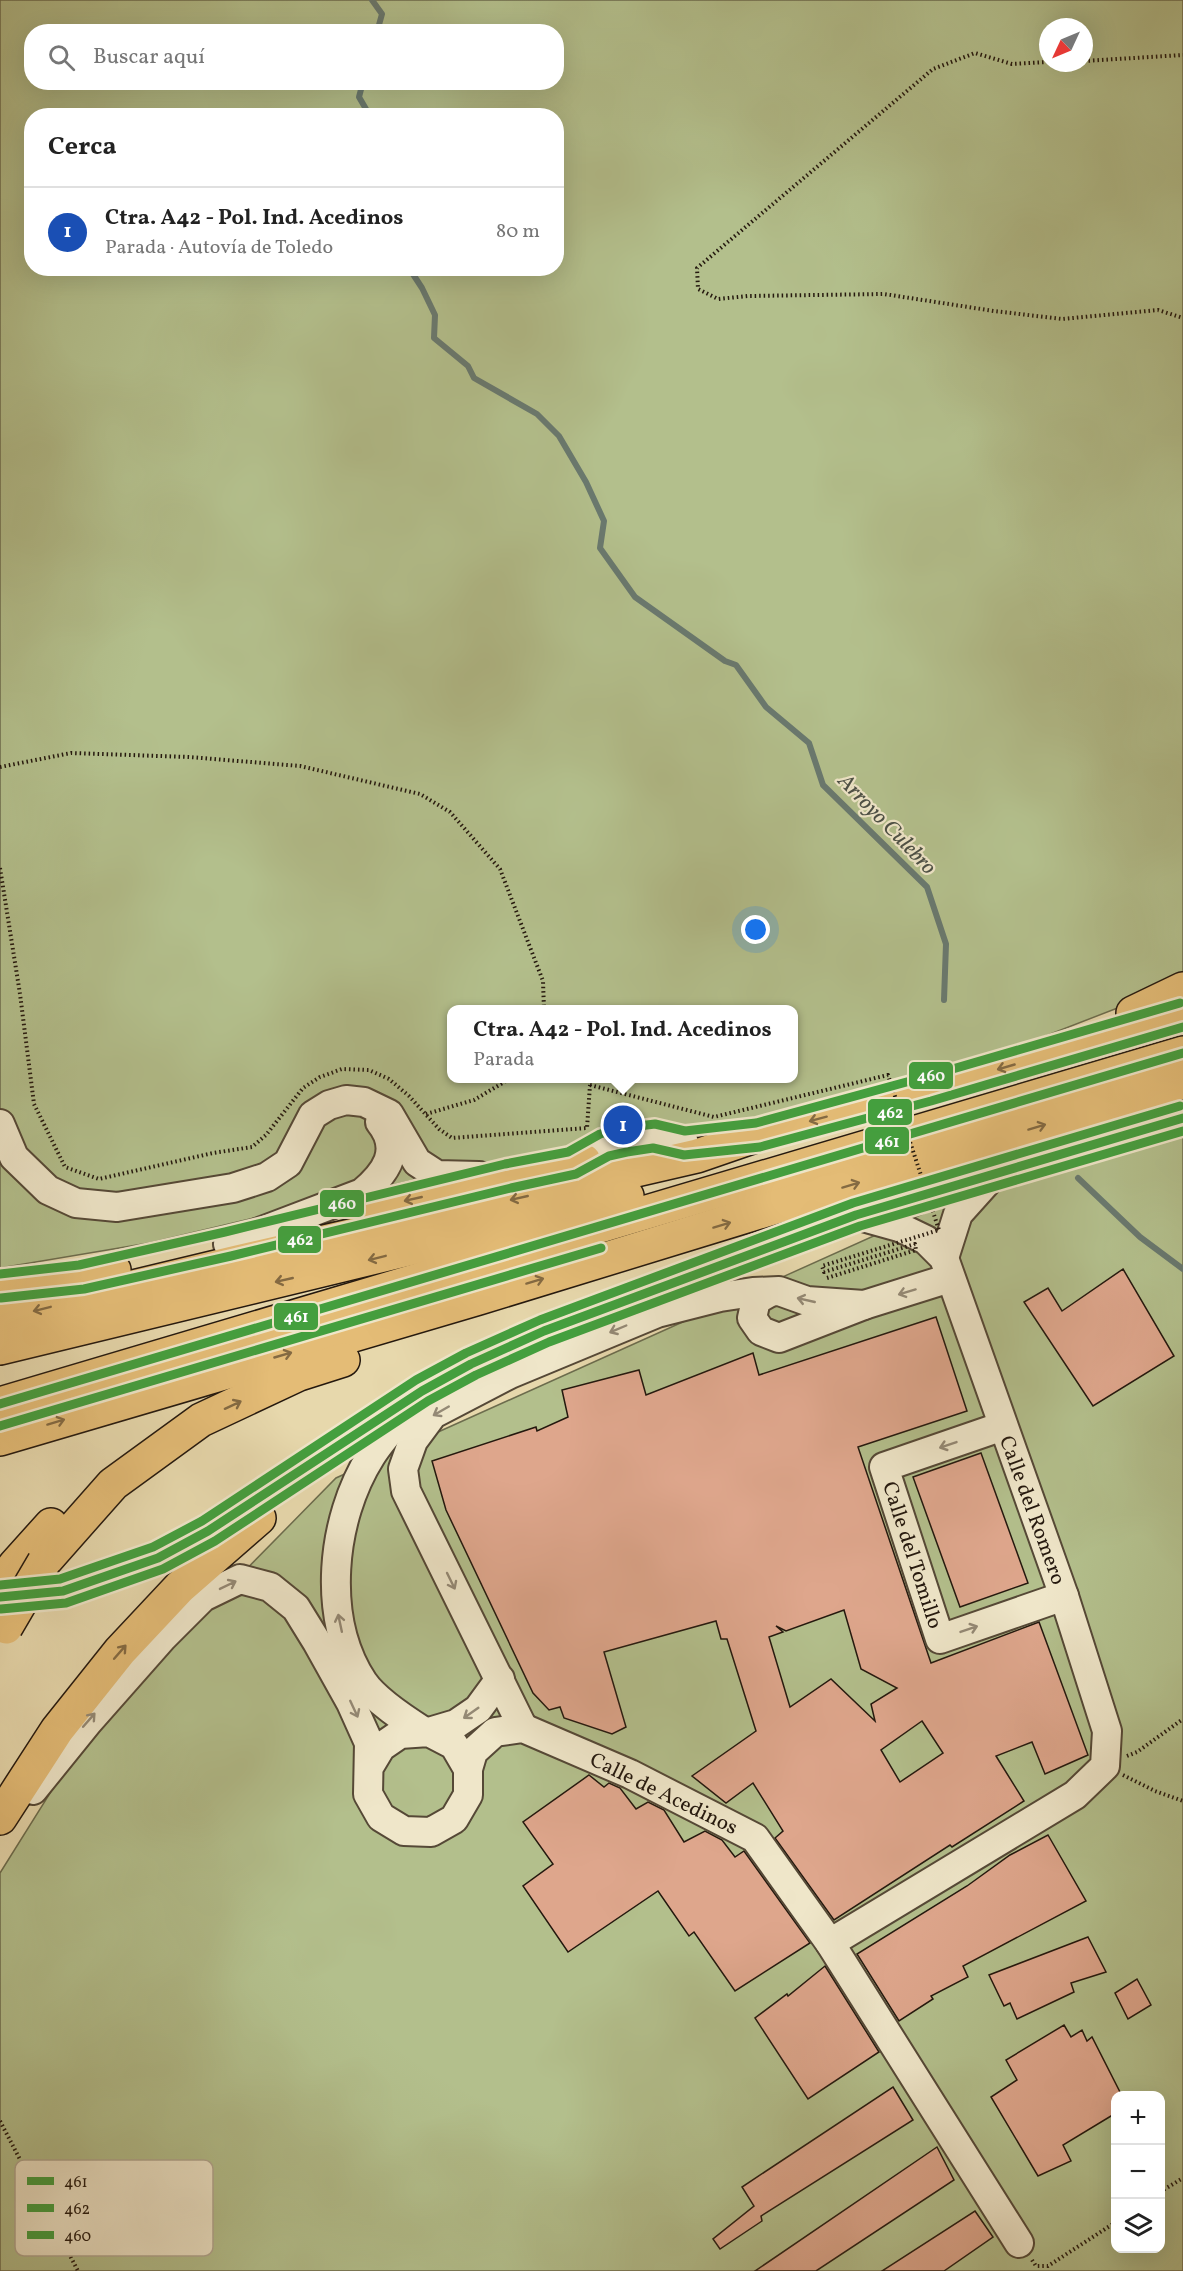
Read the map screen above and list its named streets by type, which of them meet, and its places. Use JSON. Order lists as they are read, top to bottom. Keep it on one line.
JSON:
{"streets":{"street":["Calle del Romero","Calle del Tomillo","Calle de Acedinos"]},"crossings":[["Calle del Romero","Calle del Tomillo"]],"water":["Arroyo Culebro"],"lines":["transit line 460","transit line 462","transit line 461"],"legend":["461","462","460"],"north":"bottom left","page":{"search":"Buscar aquí","heading":"Cerca","list":[{"mark":"1","name":"Ctra. A42 - Pol. Ind. Acedinos","note":"Parada · Autovía de Toledo","value":"80 m"}],"popup":["Ctra. A42 - Pol. Ind. Acedinos","Parada"],"pins":"1","map_buttons":["+","−"]}}
